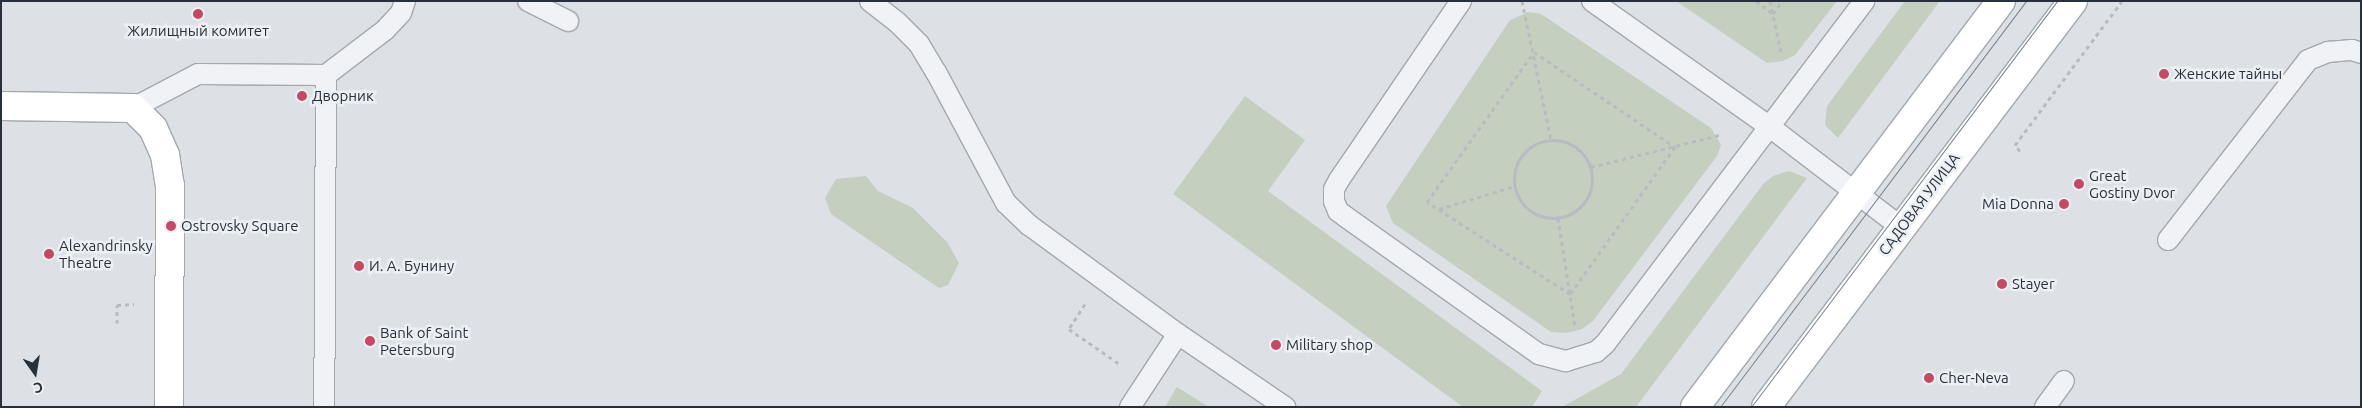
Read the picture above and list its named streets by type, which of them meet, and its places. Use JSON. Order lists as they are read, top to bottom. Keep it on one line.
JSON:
{"streets":{"main road":["САДОВАЯ УЛИЦА"]},"places":["Жилищный комитет","Женские тайны","Дворник","Great Gostiny Dvor","Mia Donna","Ostrovsky Square","Alexandrinsky Theatre","И. А. Бунину","Stayer","Bank of Saint Petersburg","Military shop","Cher-Neva"],"north":"bottom"}
